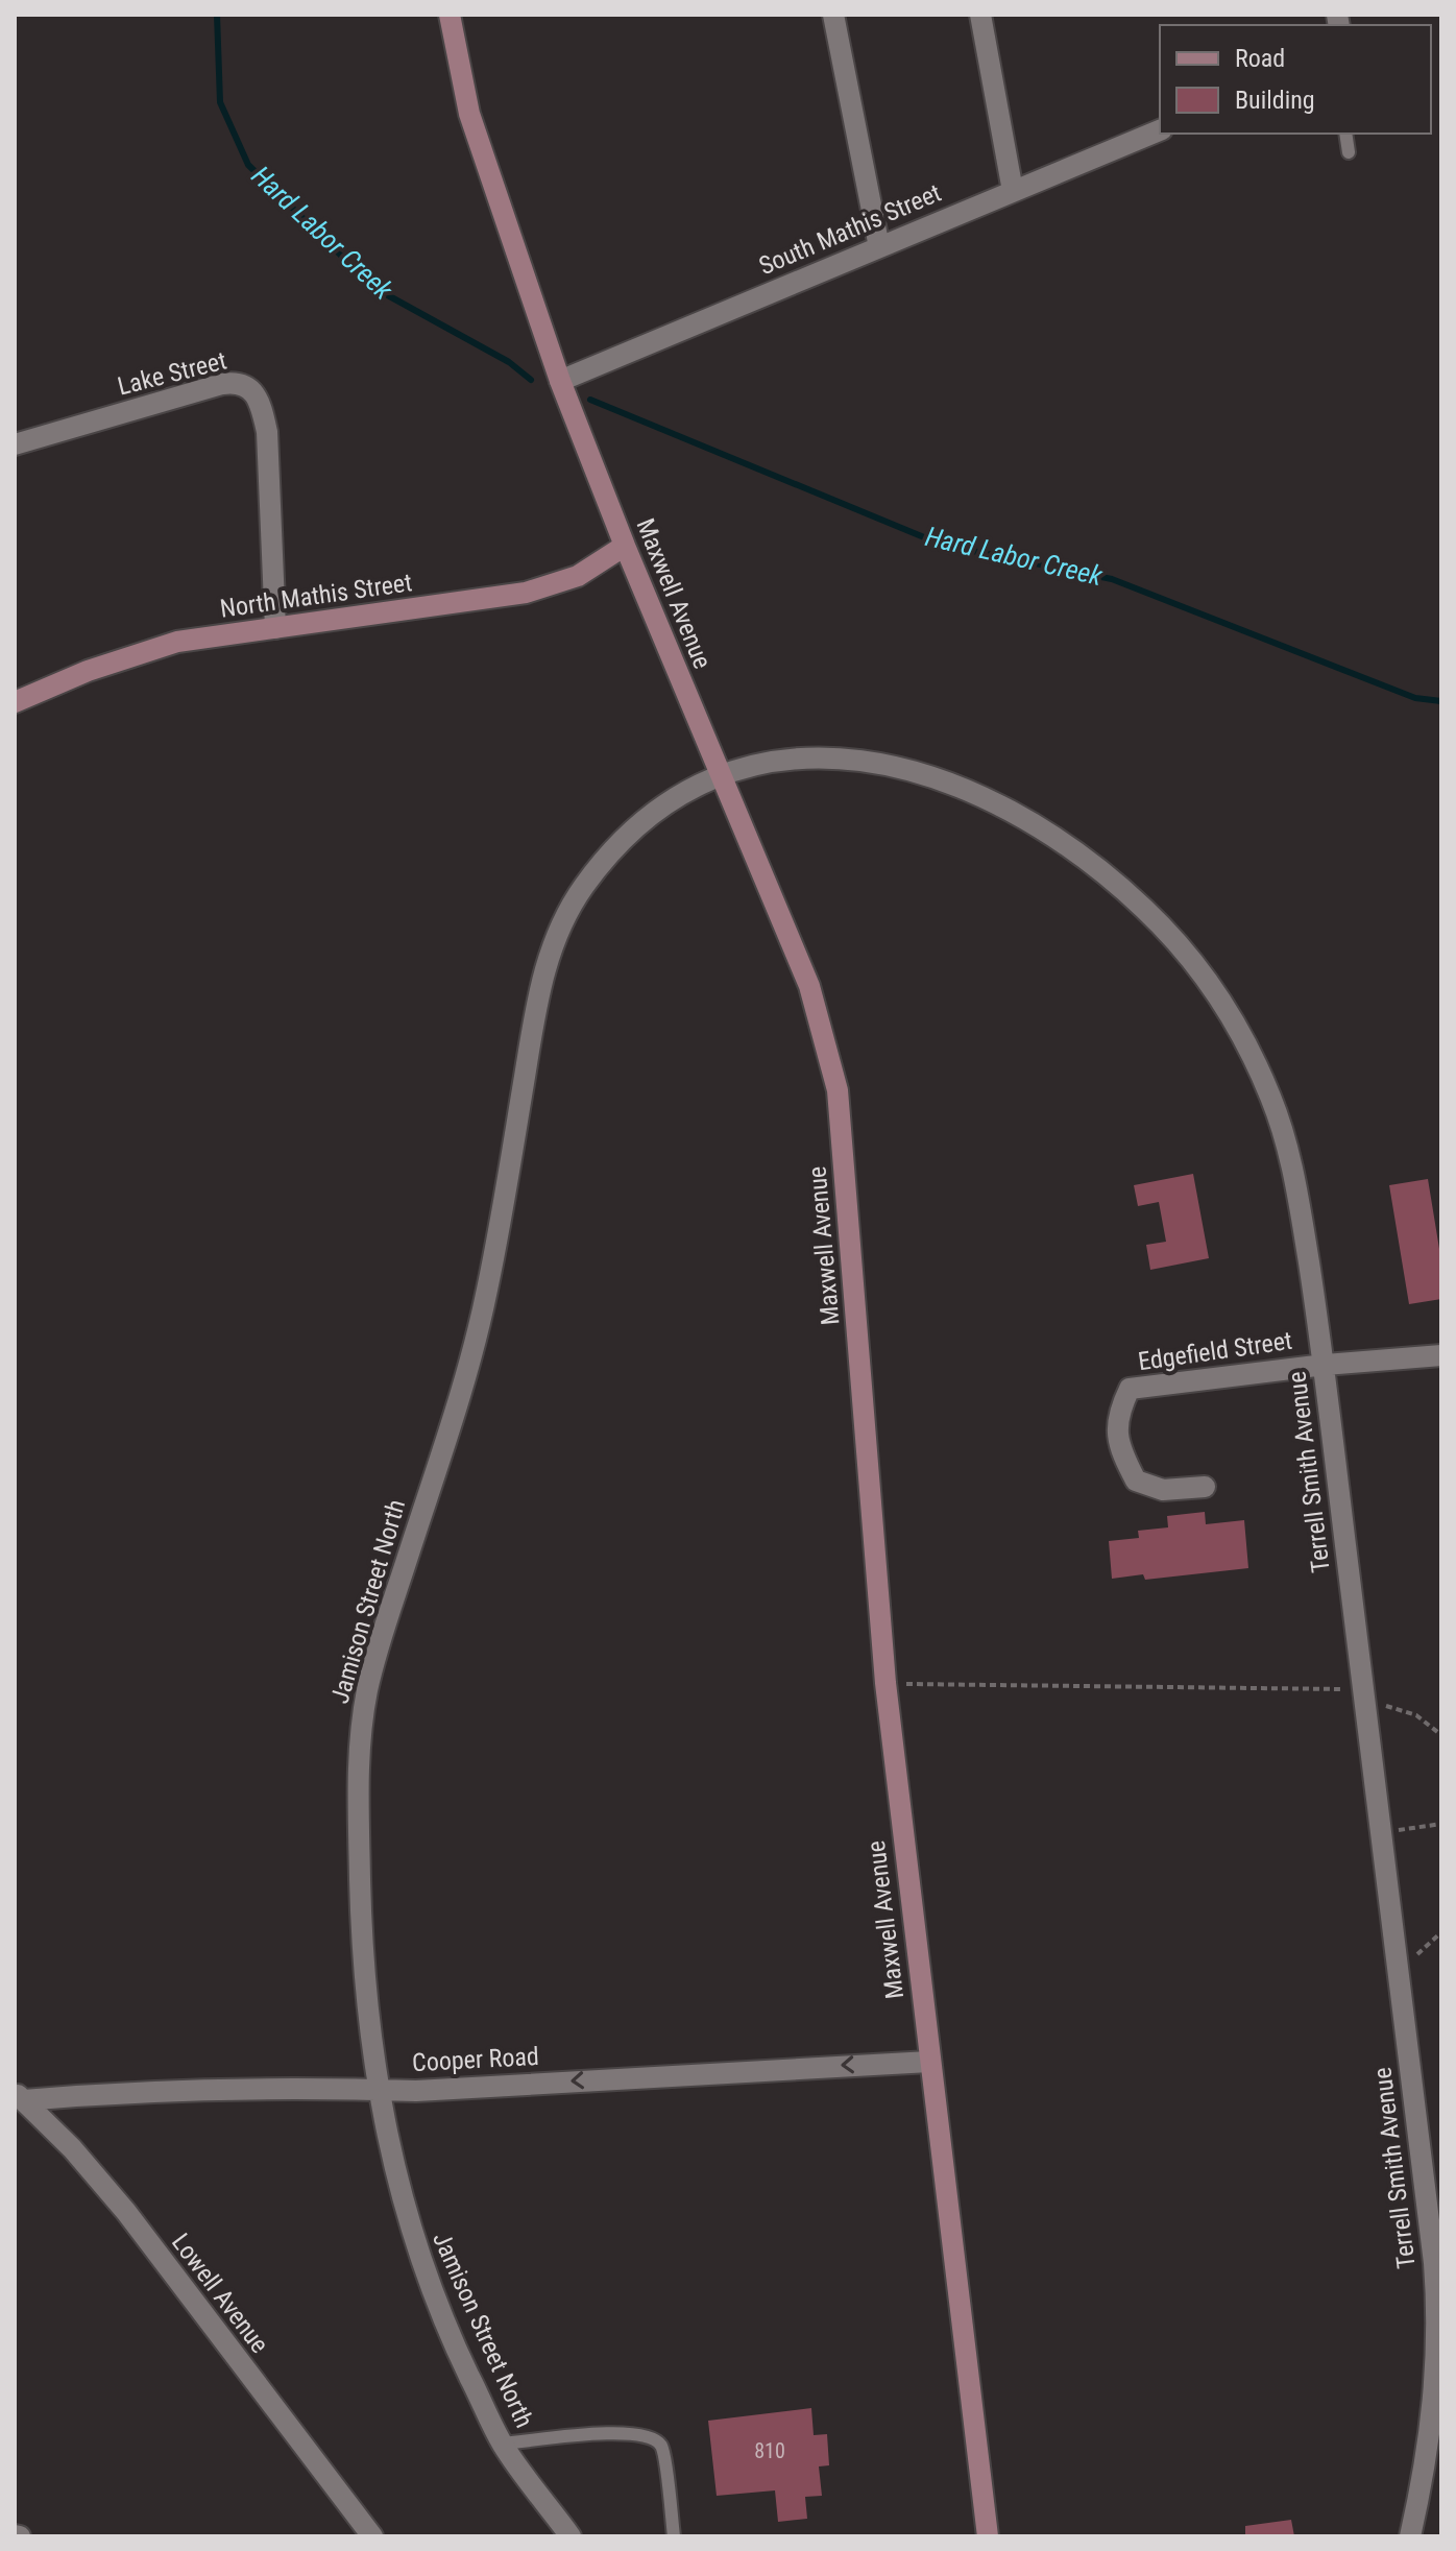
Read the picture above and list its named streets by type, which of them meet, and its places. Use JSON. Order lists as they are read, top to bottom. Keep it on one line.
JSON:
{"streets":{"main road":["Maxwell Avenue","North Mathis Street"],"street":["South Mathis Street","Lake Street","Edgefield Street","Terrell Smith Avenue","Jamison Street North","Cooper Road","Lowell Avenue"]},"crossings":[["South Mathis Street","Maxwell Avenue"],["Lake Street","North Mathis Street"],["Maxwell Avenue","North Mathis Street"],["Maxwell Avenue","Terrell Smith Avenue"],["Maxwell Avenue","Jamison Street North"],["Maxwell Avenue","Cooper Road"],["Edgefield Street","Terrell Smith Avenue"],["Terrell Smith Avenue","Jamison Street North"],["Jamison Street North","Cooper Road"],["Cooper Road","Lowell Avenue"]],"one_way":["Cooper Road"],"water":["Hard Labor Creek"],"house_numbers":["810"],"legend":["Road","Building"]}
